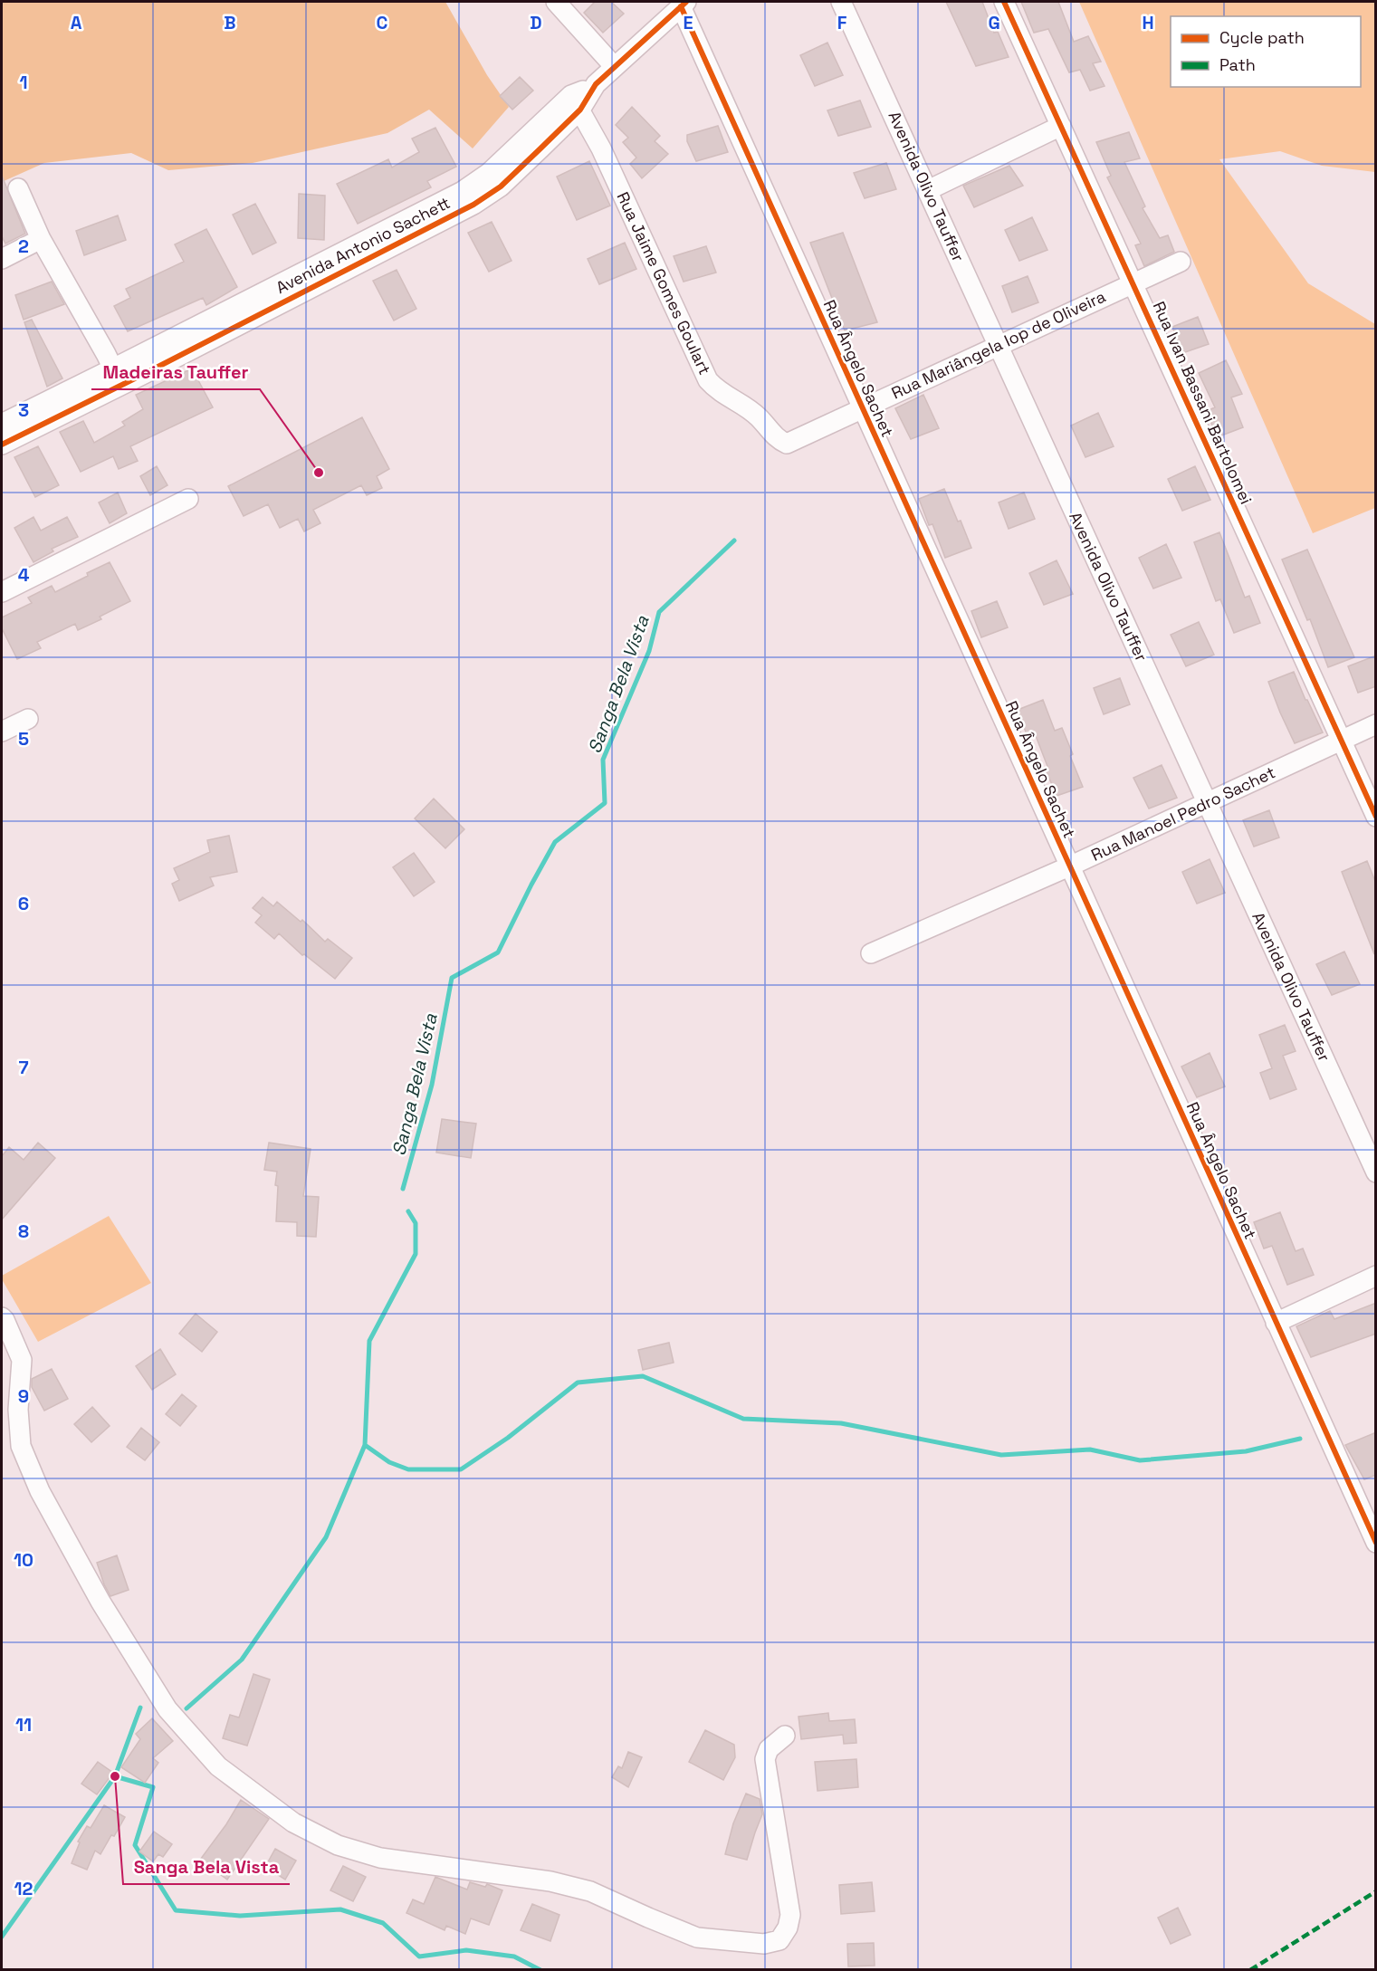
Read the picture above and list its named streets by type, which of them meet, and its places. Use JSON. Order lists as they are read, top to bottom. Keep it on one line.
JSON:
{"streets":{"street":["Avenida Olivo Tauffer","Avenida Antonio Sachett","Rua Jaime Gomes Goulart","Rua Mariângela Iop de Oliveira","Rua Ângelo Sachet","Rua Ivan Bassani Bartolomei","Rua Manoel Pedro Sachet"]},"crossings":[["Avenida Olivo Tauffer","Rua Mariângela Iop de Oliveira"],["Avenida Olivo Tauffer","Rua Manoel Pedro Sachet"],["Avenida Antonio Sachett","Rua Jaime Gomes Goulart"],["Avenida Antonio Sachett","Rua Ângelo Sachet"],["Rua Jaime Gomes Goulart","Rua Mariângela Iop de Oliveira"],["Rua Mariângela Iop de Oliveira","Rua Ângelo Sachet"],["Rua Mariângela Iop de Oliveira","Rua Ivan Bassani Bartolomei"],["Rua Ângelo Sachet","Rua Manoel Pedro Sachet"],["Rua Ivan Bassani Bartolomei","Rua Manoel Pedro Sachet"]],"water":["Sanga Bela Vista"],"places":["Madeiras Tauffer","Sanga Bela Vista"],"legend":["Cycle path","Path"],"grid":{"columns":["A","B","C","D","E","F","G","H"],"rows":["1","2","3","4","5","6","7","8","9","10","11","12"]}}
